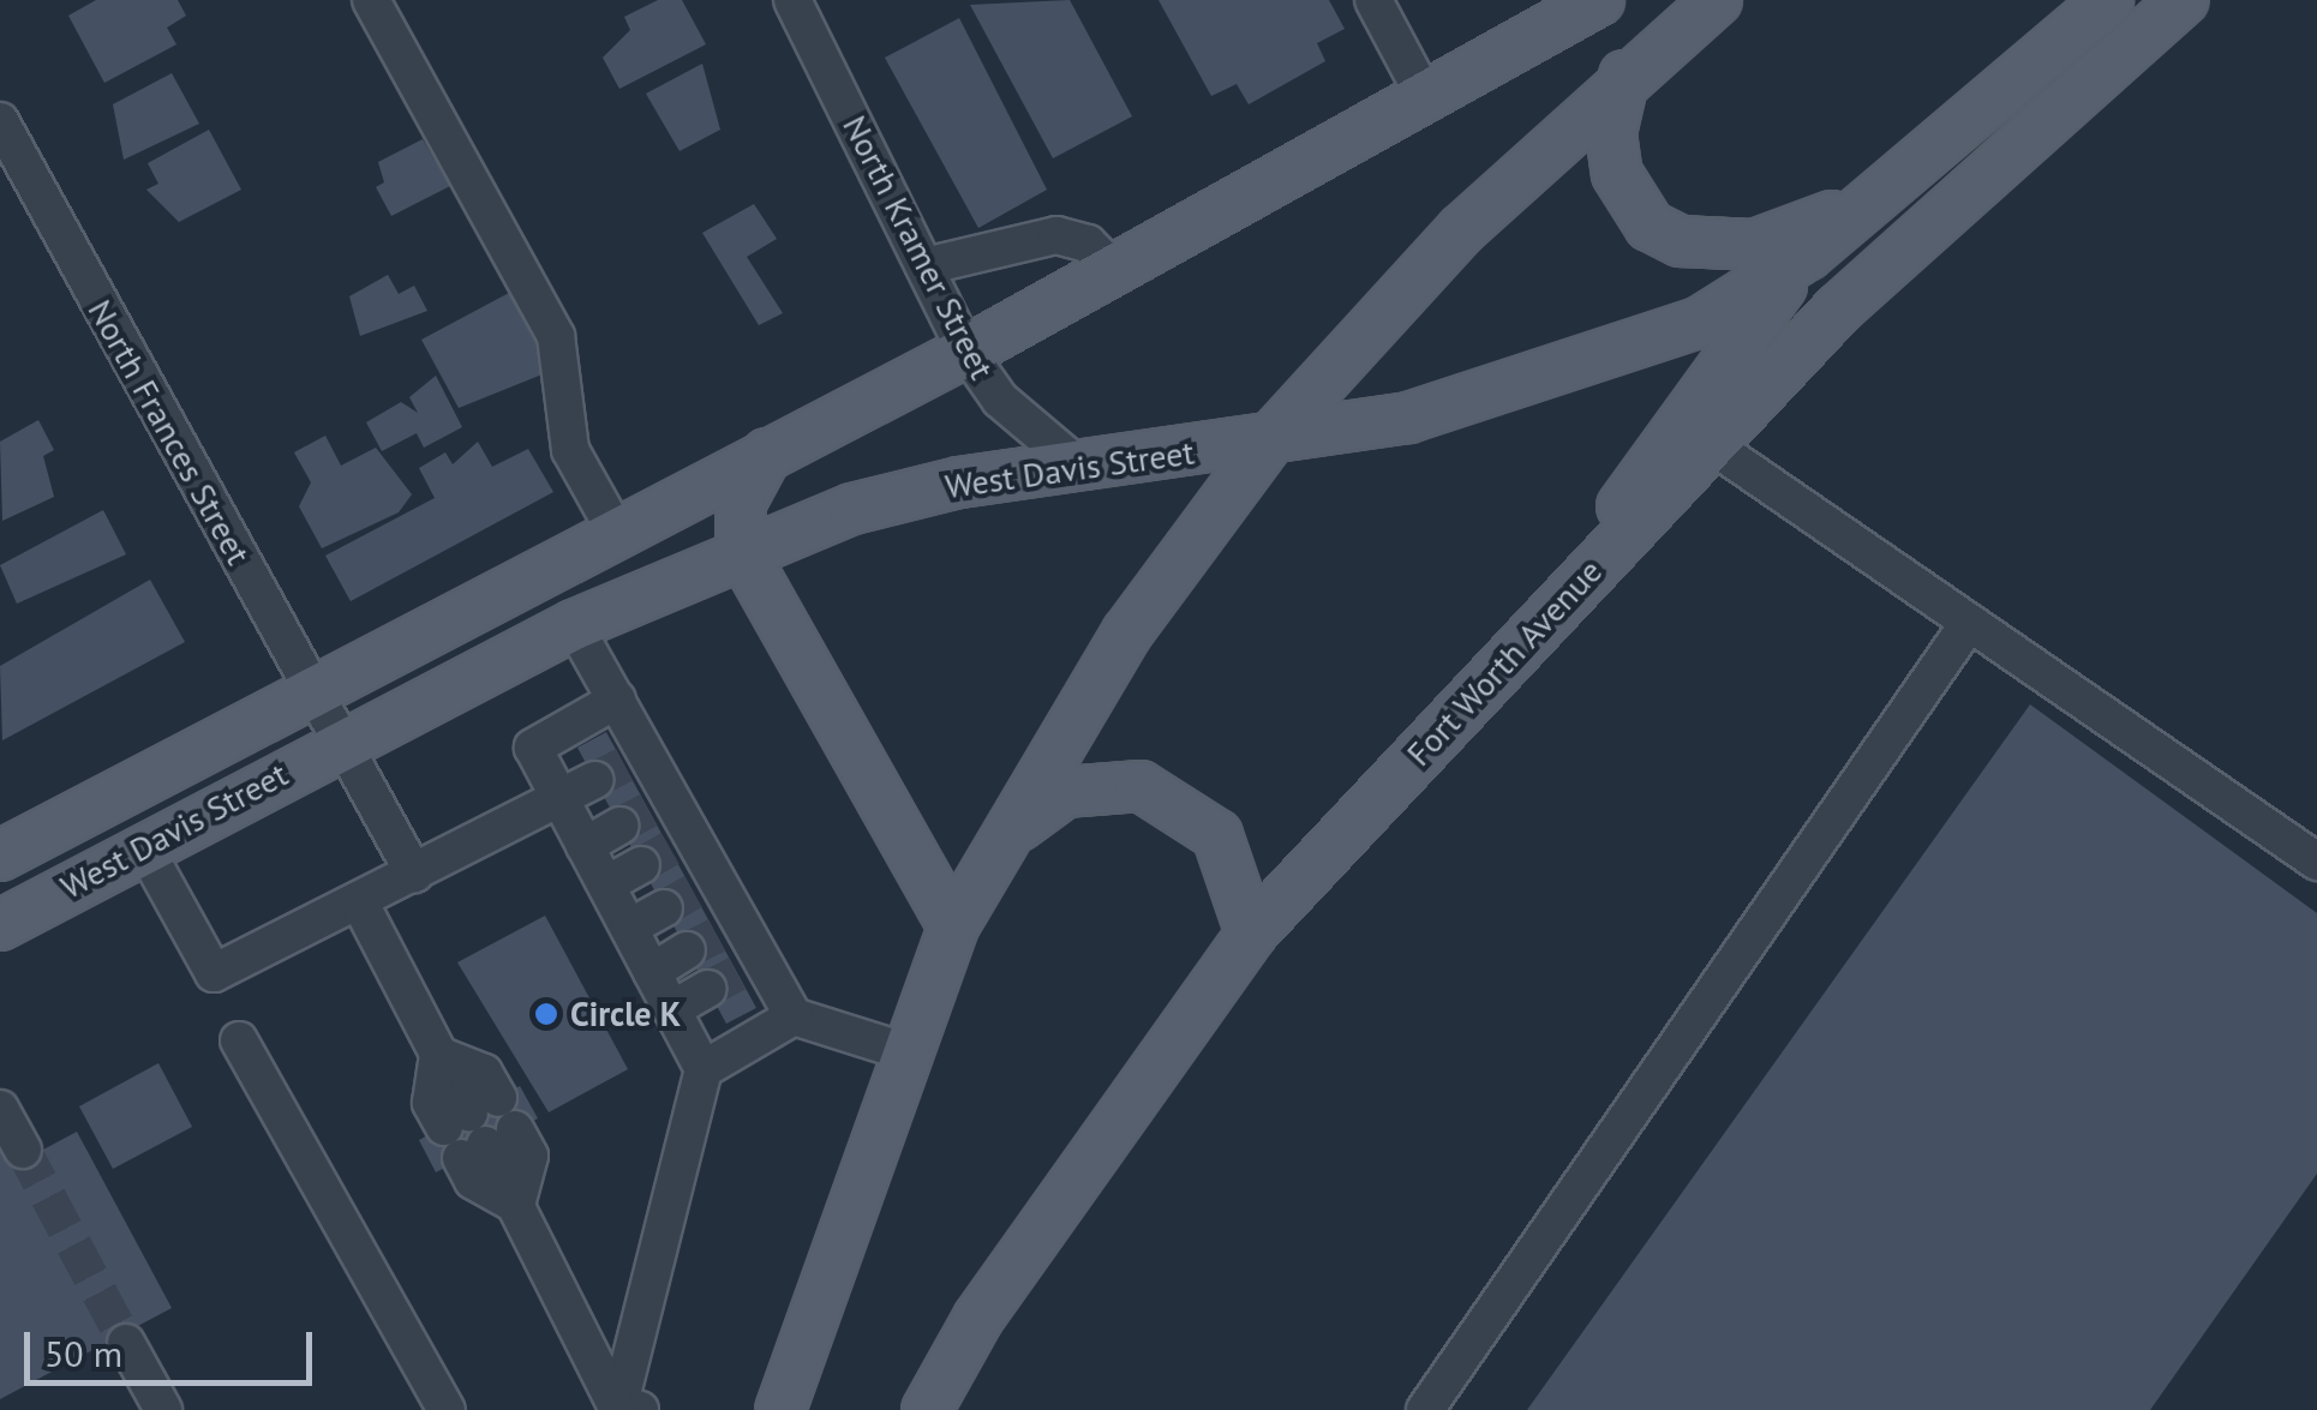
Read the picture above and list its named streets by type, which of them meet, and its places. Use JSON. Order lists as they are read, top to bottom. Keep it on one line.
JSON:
{"streets":{"main road":["West Davis Street","Fort Worth Avenue"],"street":["North Kramer Street","North Frances Street"]},"crossings":[["North Kramer Street","West Davis Street"],["North Frances Street","West Davis Street"]],"places":["Circle K"],"scale_bar":"50 m"}
